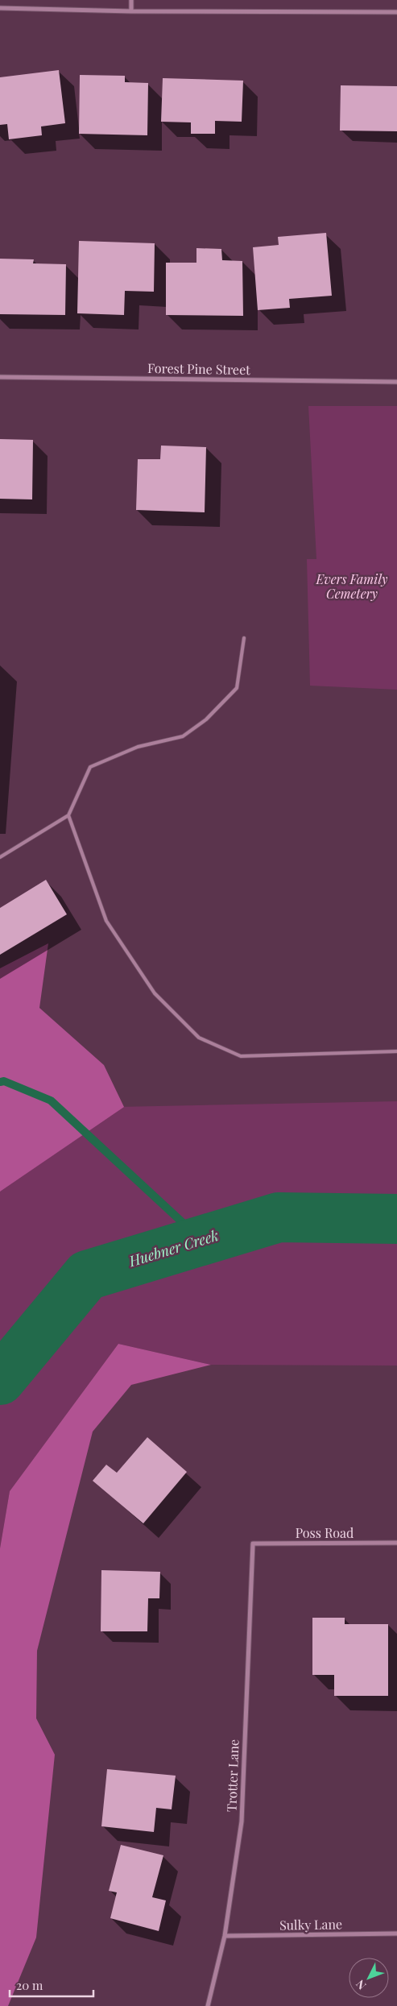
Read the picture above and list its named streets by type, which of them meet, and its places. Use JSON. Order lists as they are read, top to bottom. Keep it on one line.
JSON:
{"streets":{"street":["Forest Pine Street","Poss Road","Trotter Lane","Sulky Lane"]},"crossings":[["Poss Road","Trotter Lane"],["Trotter Lane","Sulky Lane"]],"water":["Huebner Creek"],"parks":["Evers Family Cemetery"],"scale_bar":"20 m","north":"bottom left"}
